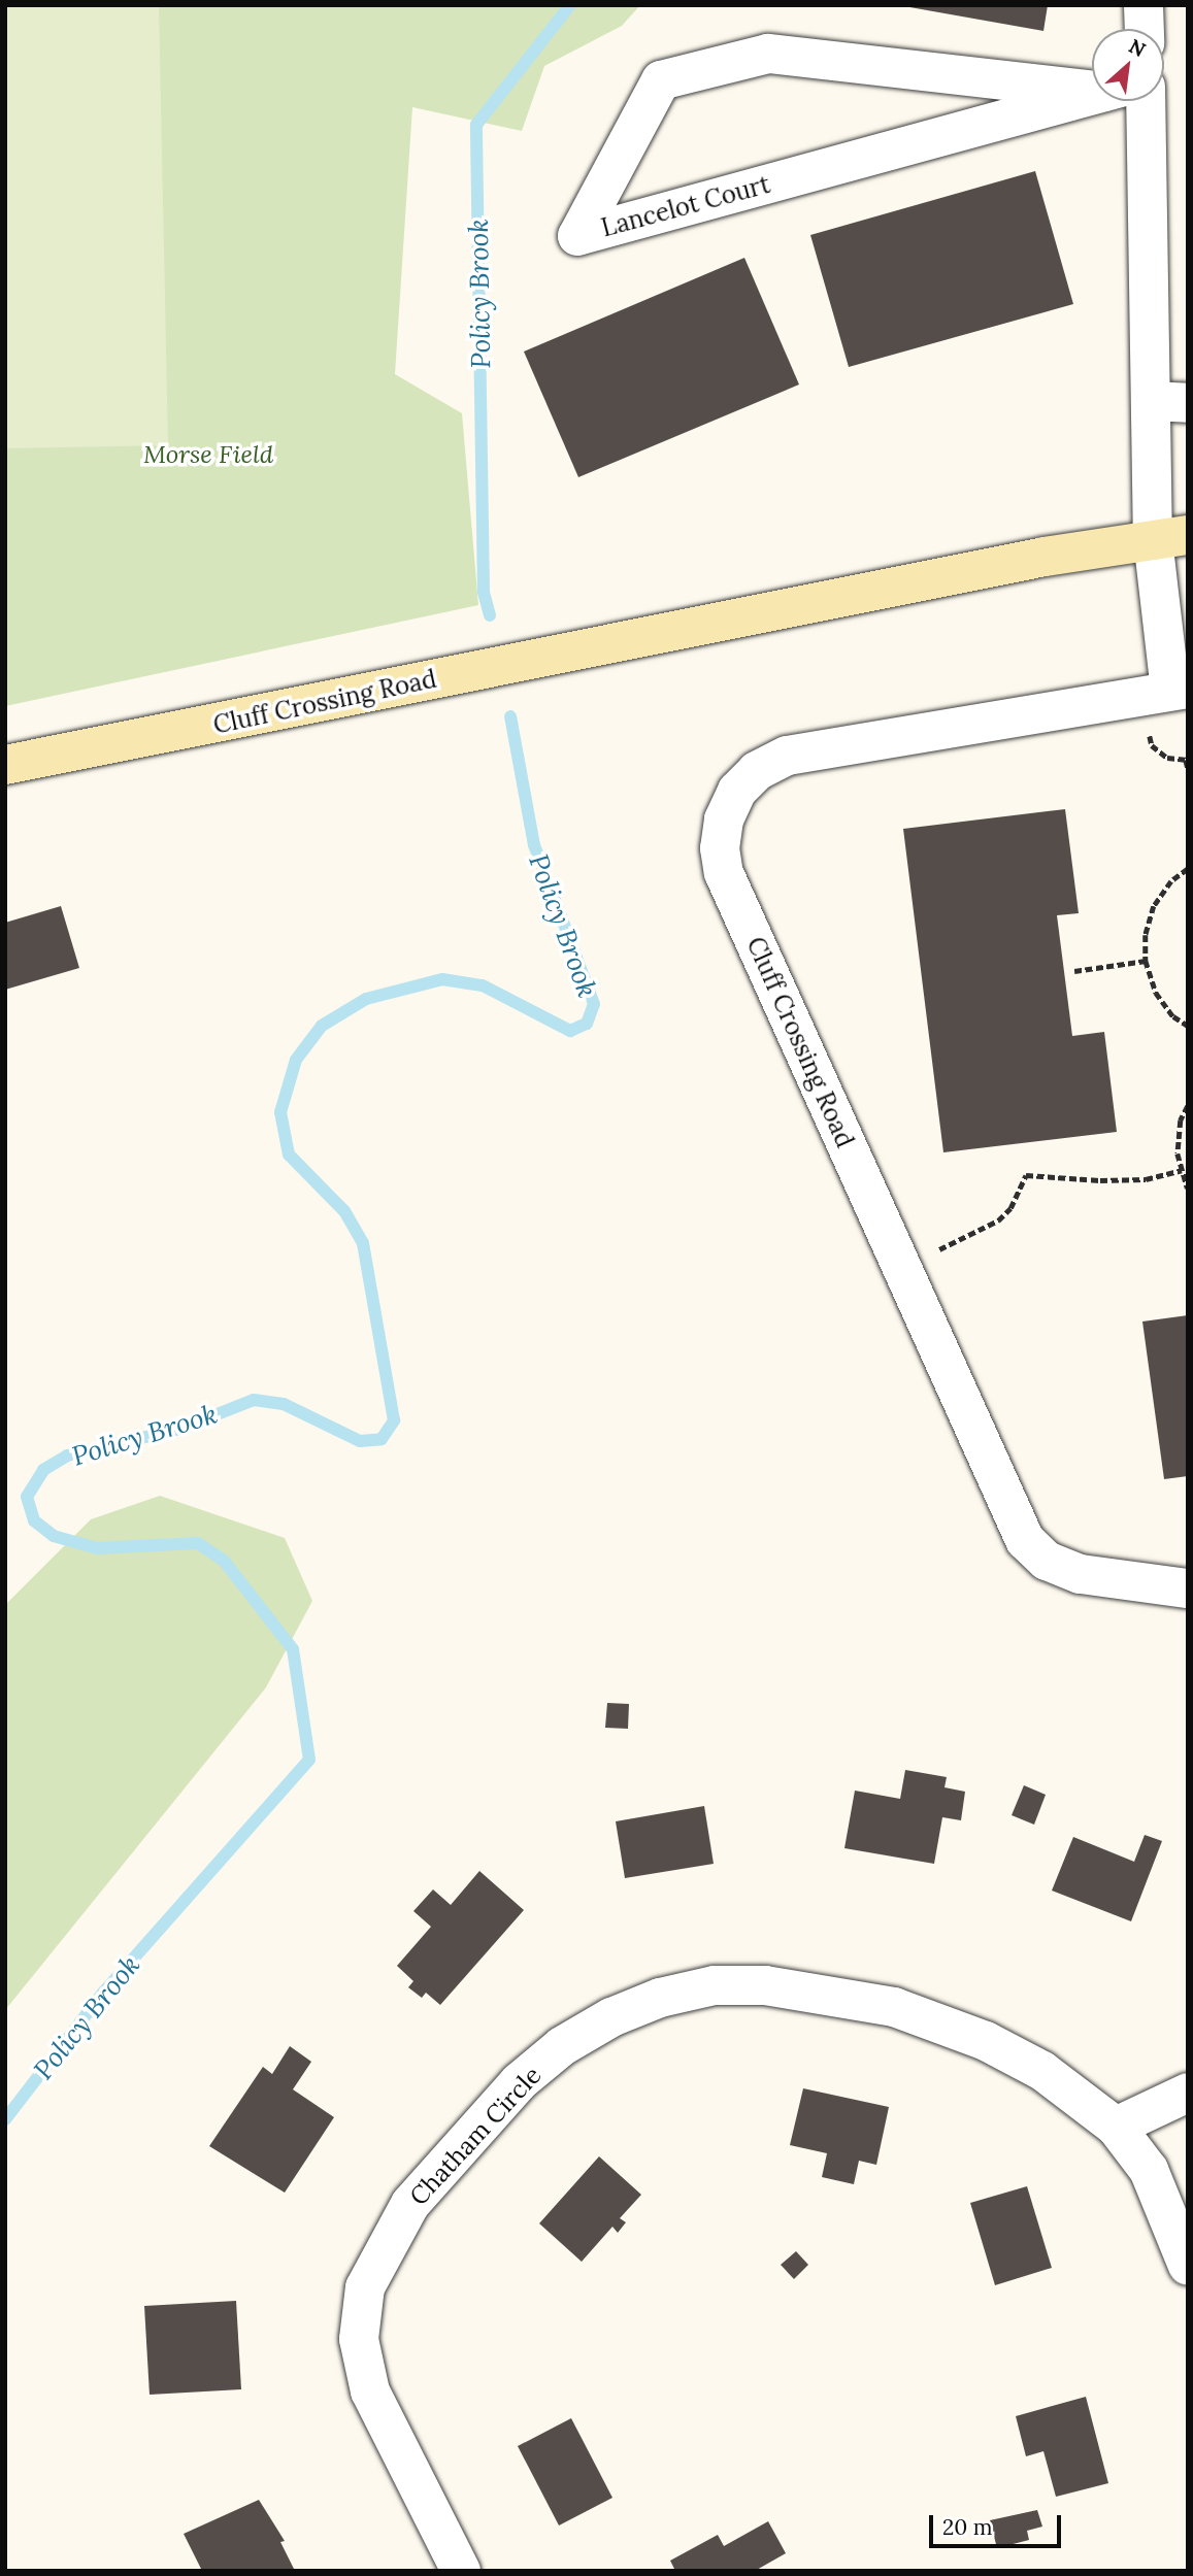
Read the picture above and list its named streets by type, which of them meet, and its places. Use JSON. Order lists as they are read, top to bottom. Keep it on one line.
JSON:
{"streets":{"street":["Lancelot Court","Cluff Crossing Road","Chatham Circle"]},"water":["Policy Brook"],"parks":["Morse Field"],"scale_bar":"20 m","north":"top right"}
